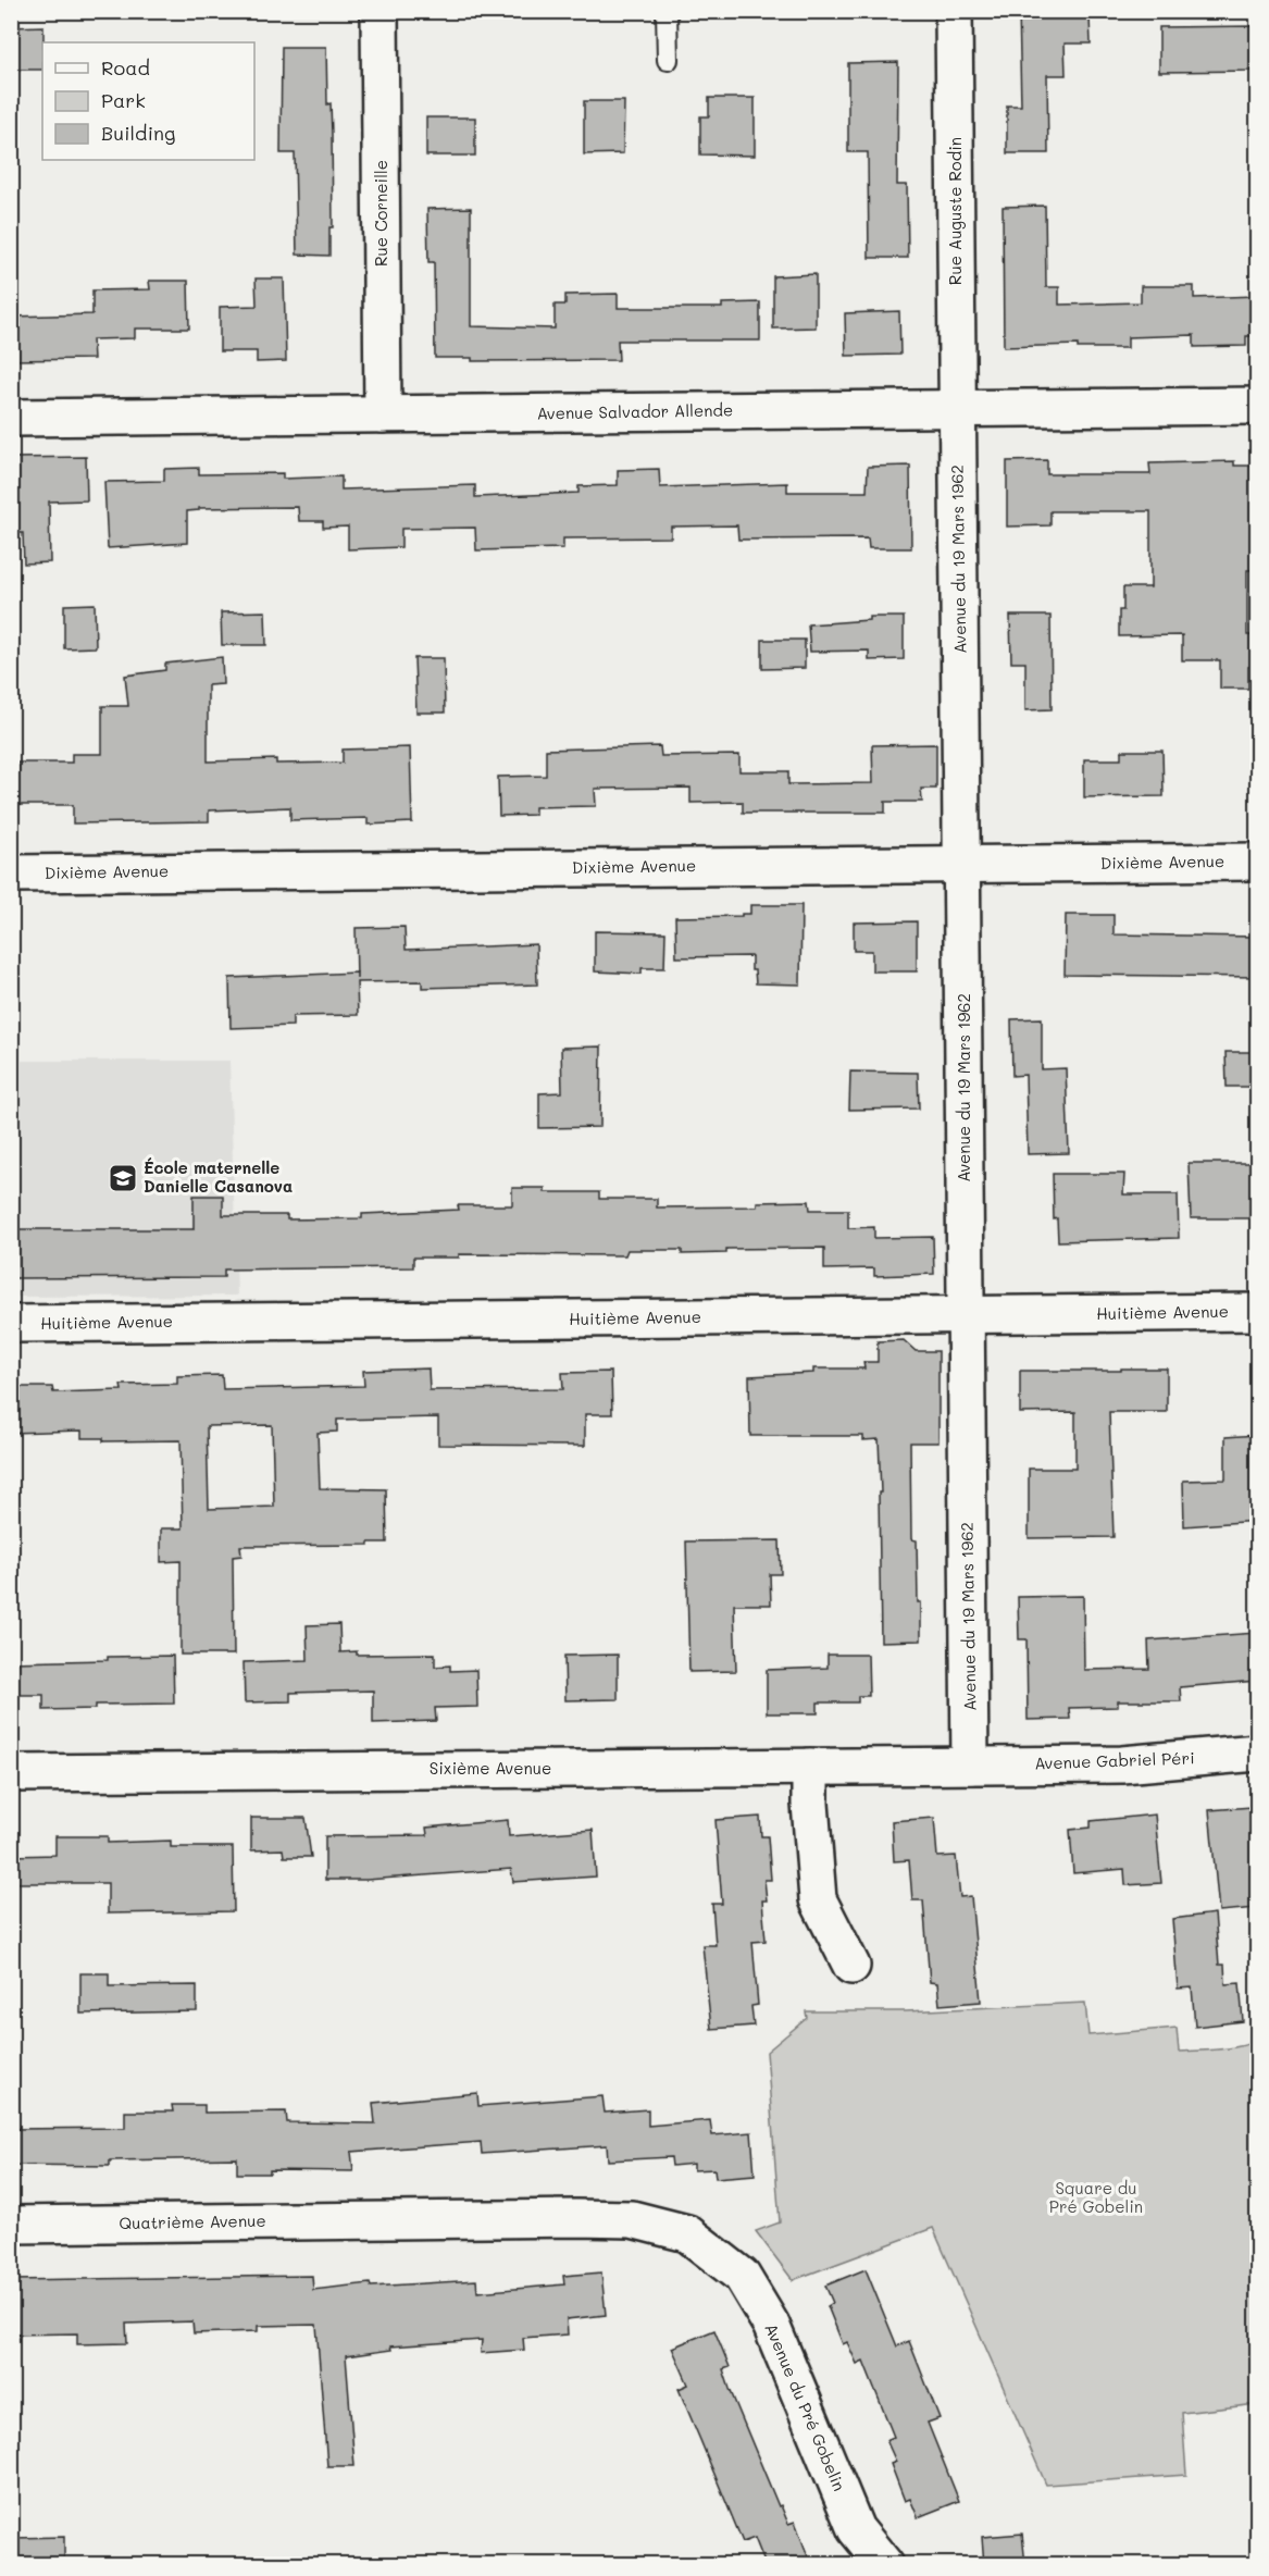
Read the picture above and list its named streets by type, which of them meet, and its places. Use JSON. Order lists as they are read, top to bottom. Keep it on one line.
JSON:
{"streets":{"street":["Rue Auguste Rodin","Rue Corneille","Avenue Salvador Allende","Avenue du 19 Mars 1962","Dixième Avenue","Huitième Avenue","Avenue Gabriel Péri","Sixième Avenue","Quatrième Avenue","Avenue du Pré Gobelin"]},"crossings":[["Rue Auguste Rodin","Avenue Salvador Allende"],["Rue Auguste Rodin","Avenue du 19 Mars 1962"],["Rue Corneille","Avenue Salvador Allende"],["Avenue Salvador Allende","Avenue du 19 Mars 1962"],["Avenue du 19 Mars 1962","Dixième Avenue"],["Avenue du 19 Mars 1962","Huitième Avenue"],["Avenue du 19 Mars 1962","Avenue Gabriel Péri"],["Avenue du 19 Mars 1962","Sixième Avenue"],["Avenue Gabriel Péri","Sixième Avenue"],["Quatrième Avenue","Avenue du Pré Gobelin"]],"parks":["Square du Pré Gobelin"],"places":{"school or university":["École maternelle Danielle Casanova"]},"legend":["Road","Park","Building"]}
